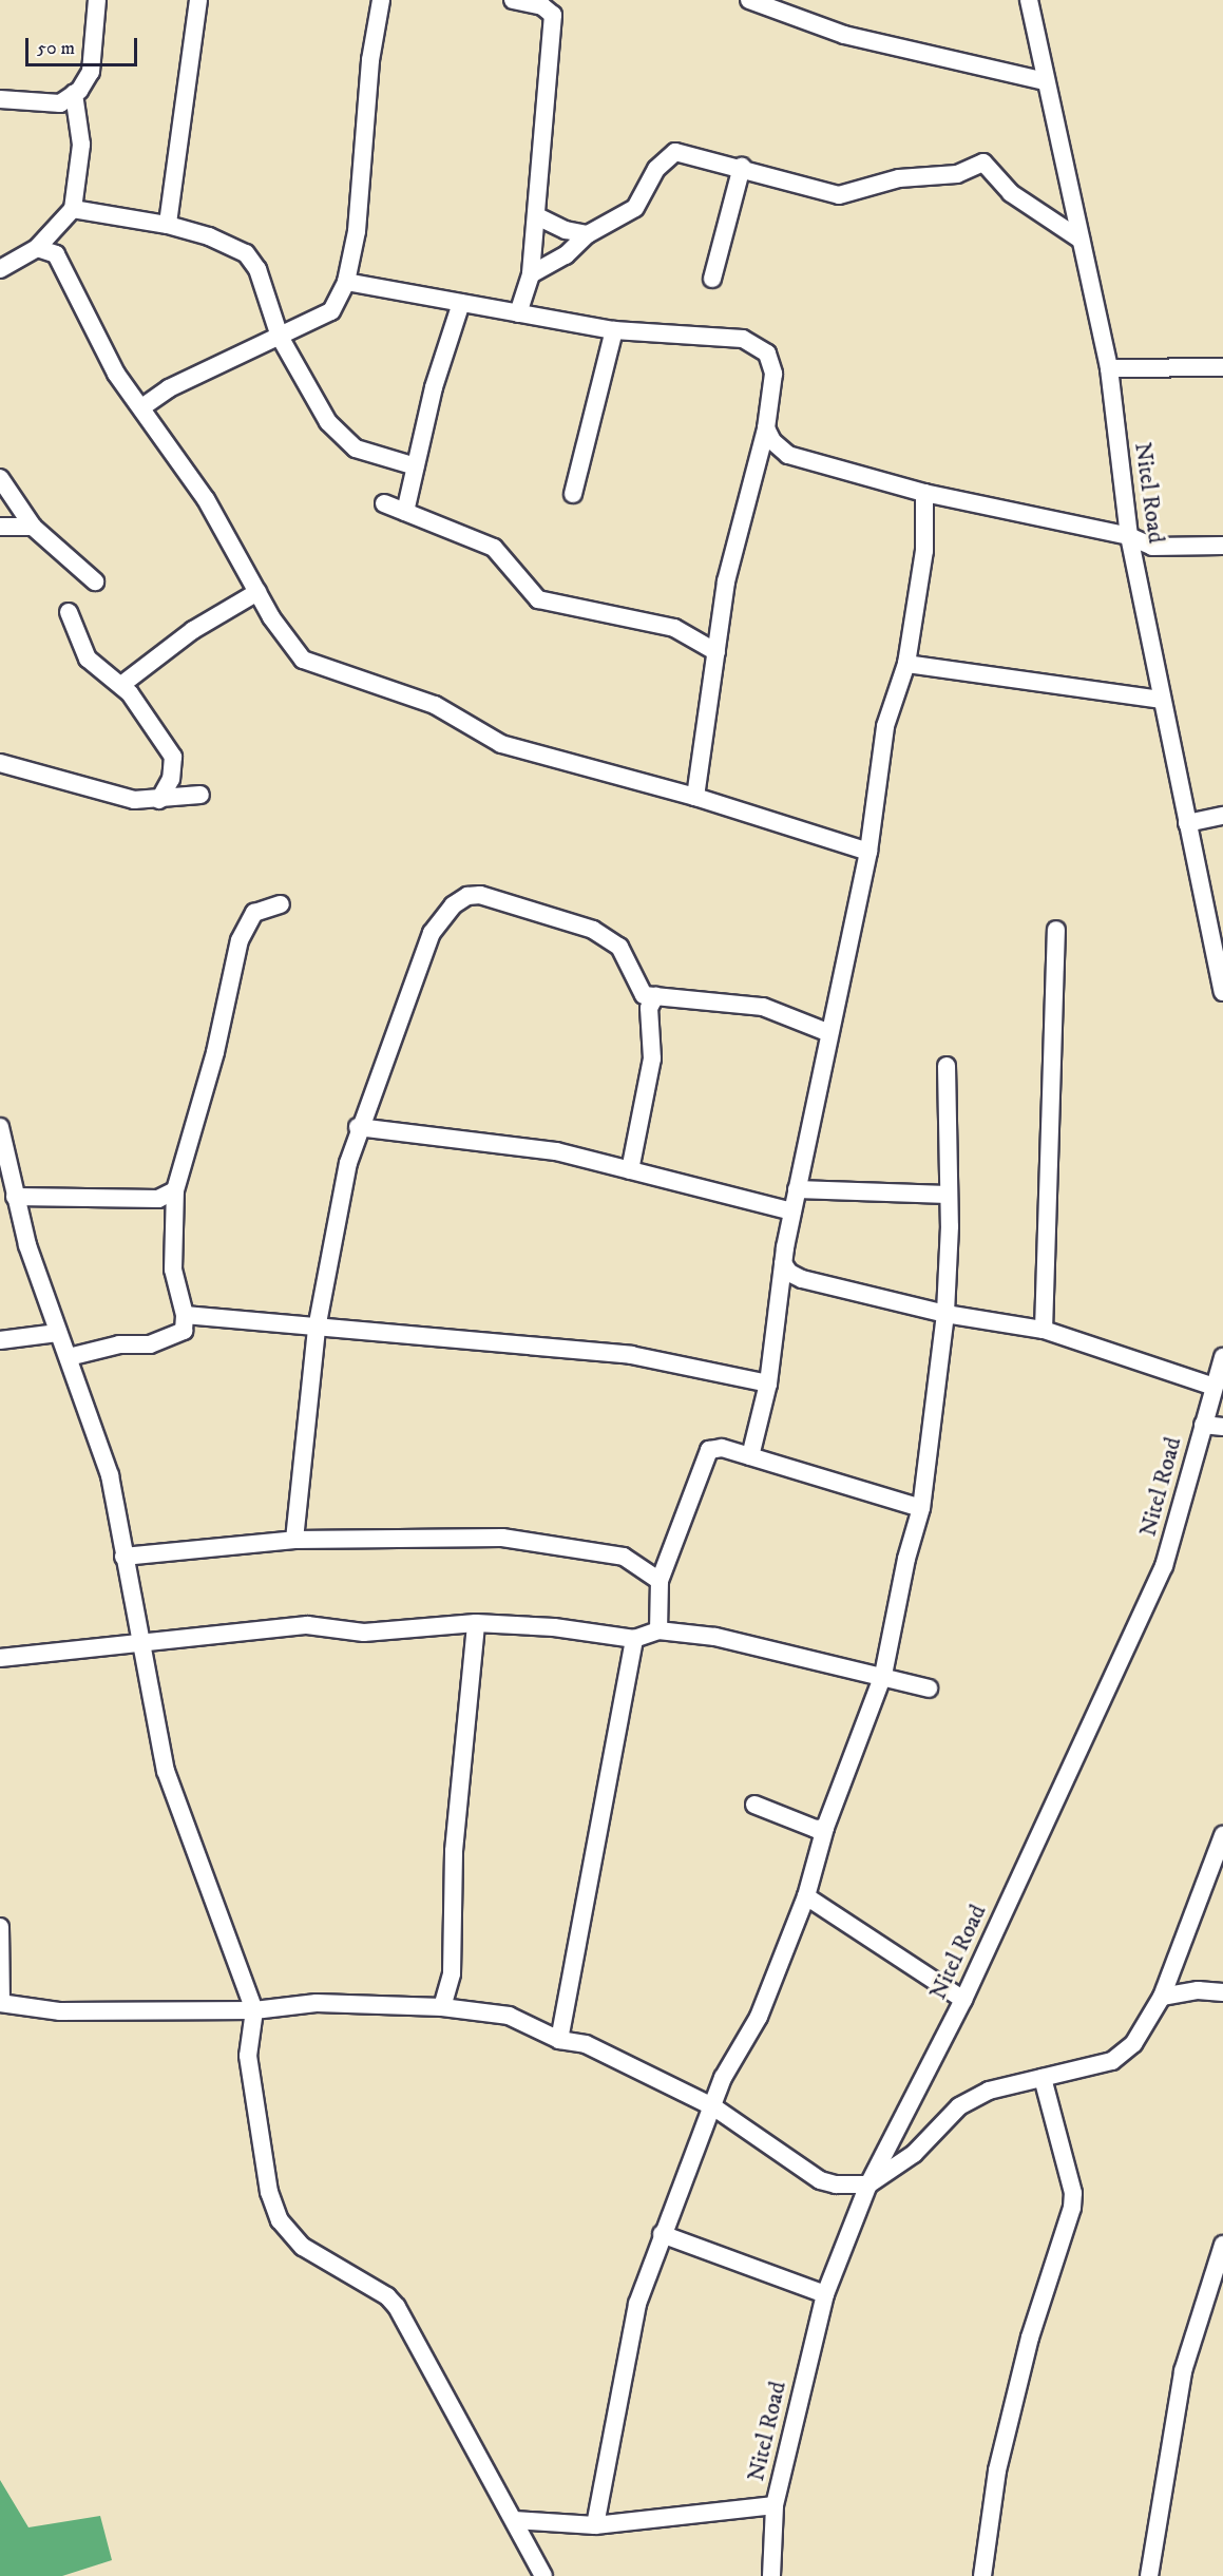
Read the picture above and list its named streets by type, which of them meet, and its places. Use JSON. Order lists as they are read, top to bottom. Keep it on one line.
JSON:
{"streets":{"street":["Nitel Road"]},"scale_bar":"50 m"}
